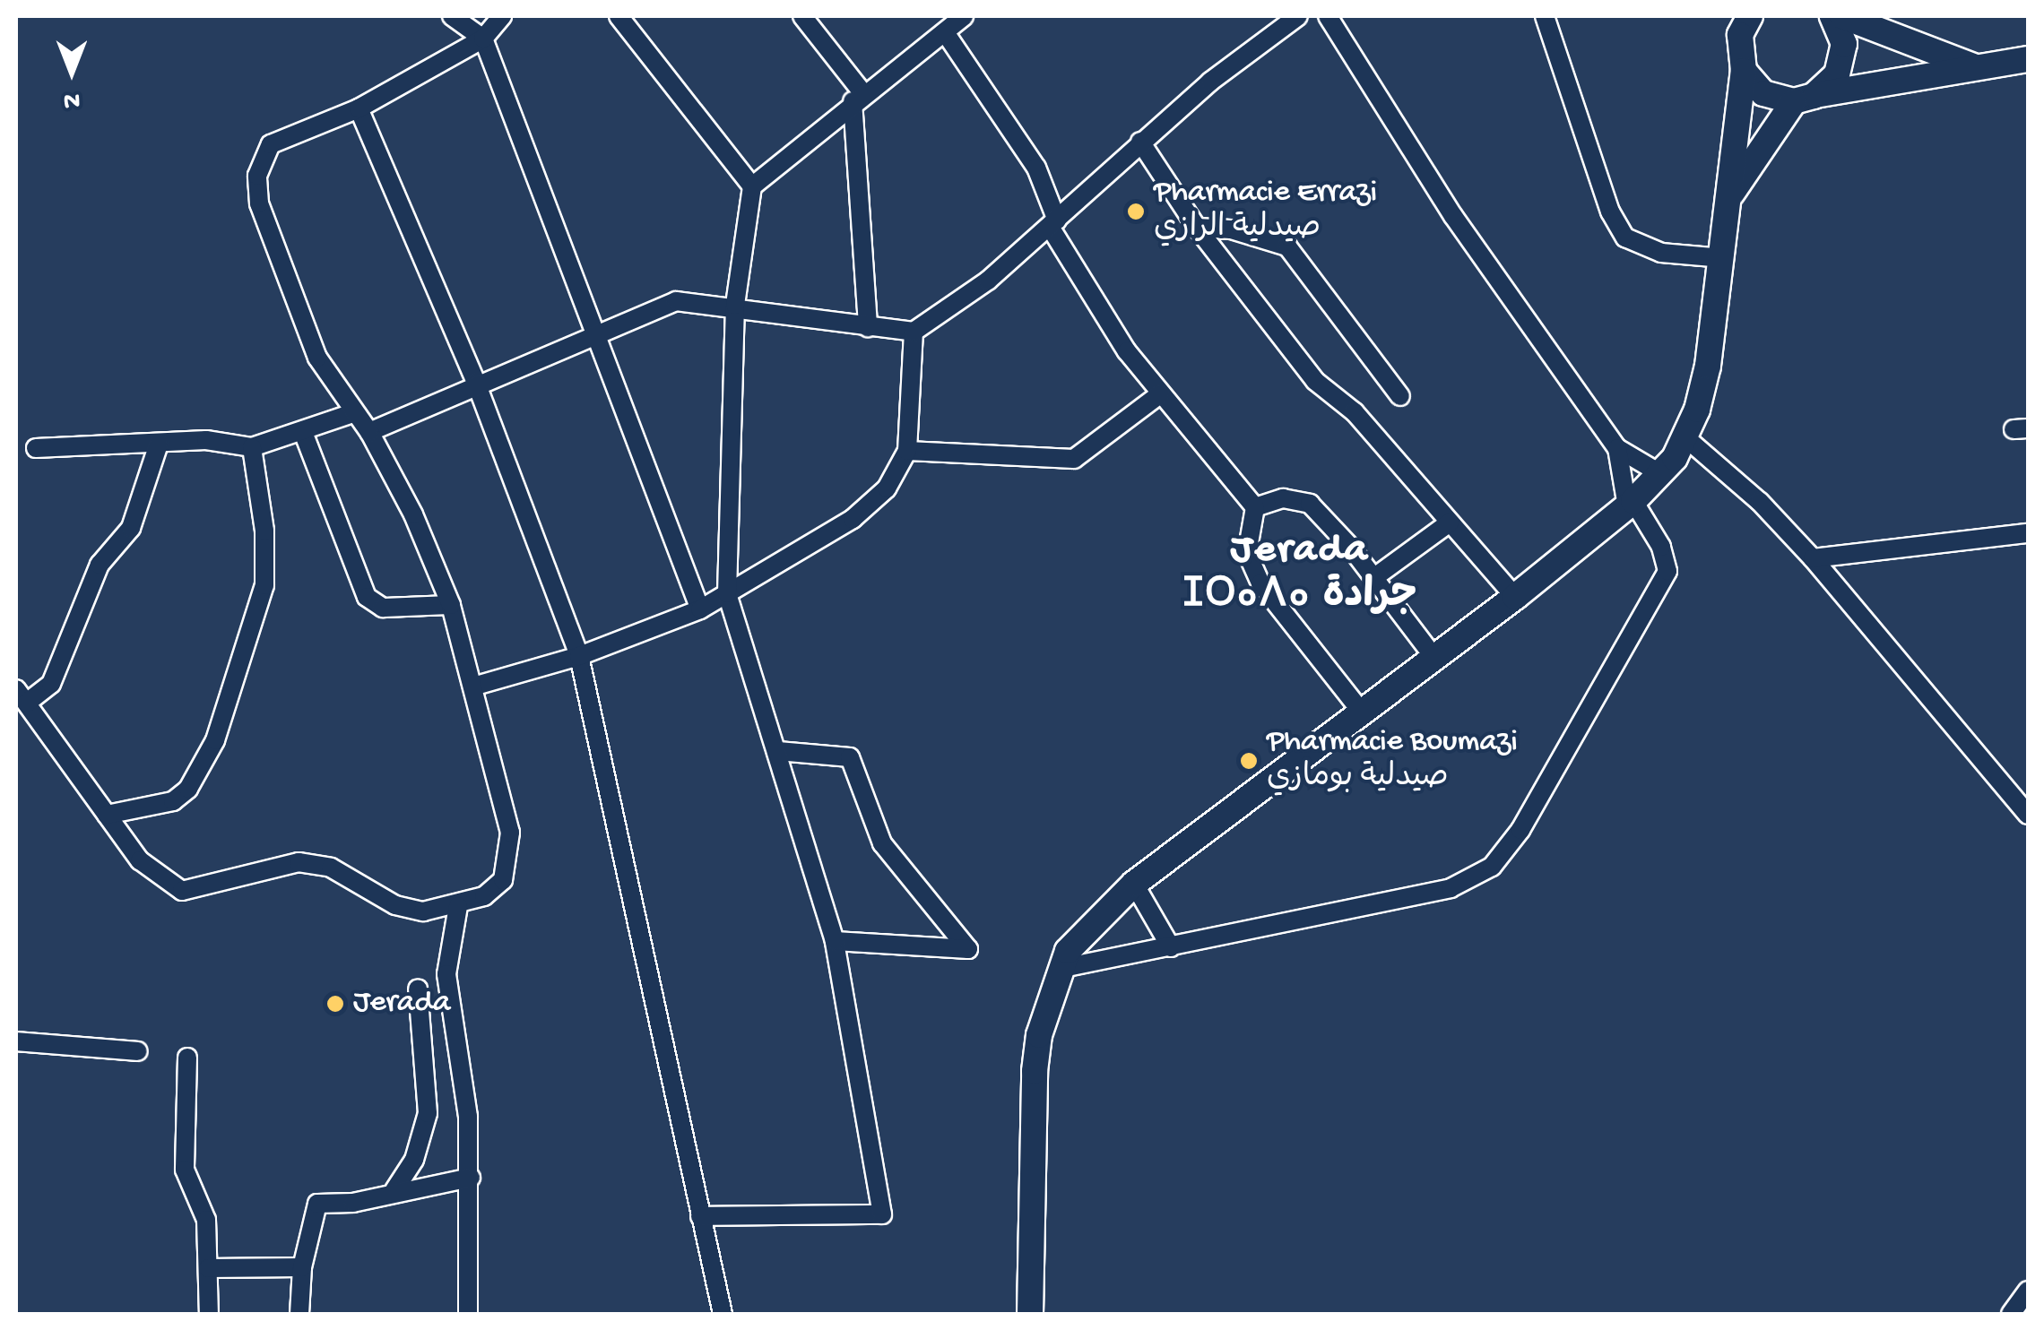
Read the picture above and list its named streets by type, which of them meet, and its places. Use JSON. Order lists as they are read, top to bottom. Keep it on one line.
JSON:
{"districts":["Jerada ⵊⵔⴰⴷⴰ جرادة"],"places":["Pharmacie Errazi صيدلية الرازي","Pharmacie Boumazi صيدلية بومازي","Jerada"],"north":"bottom"}
